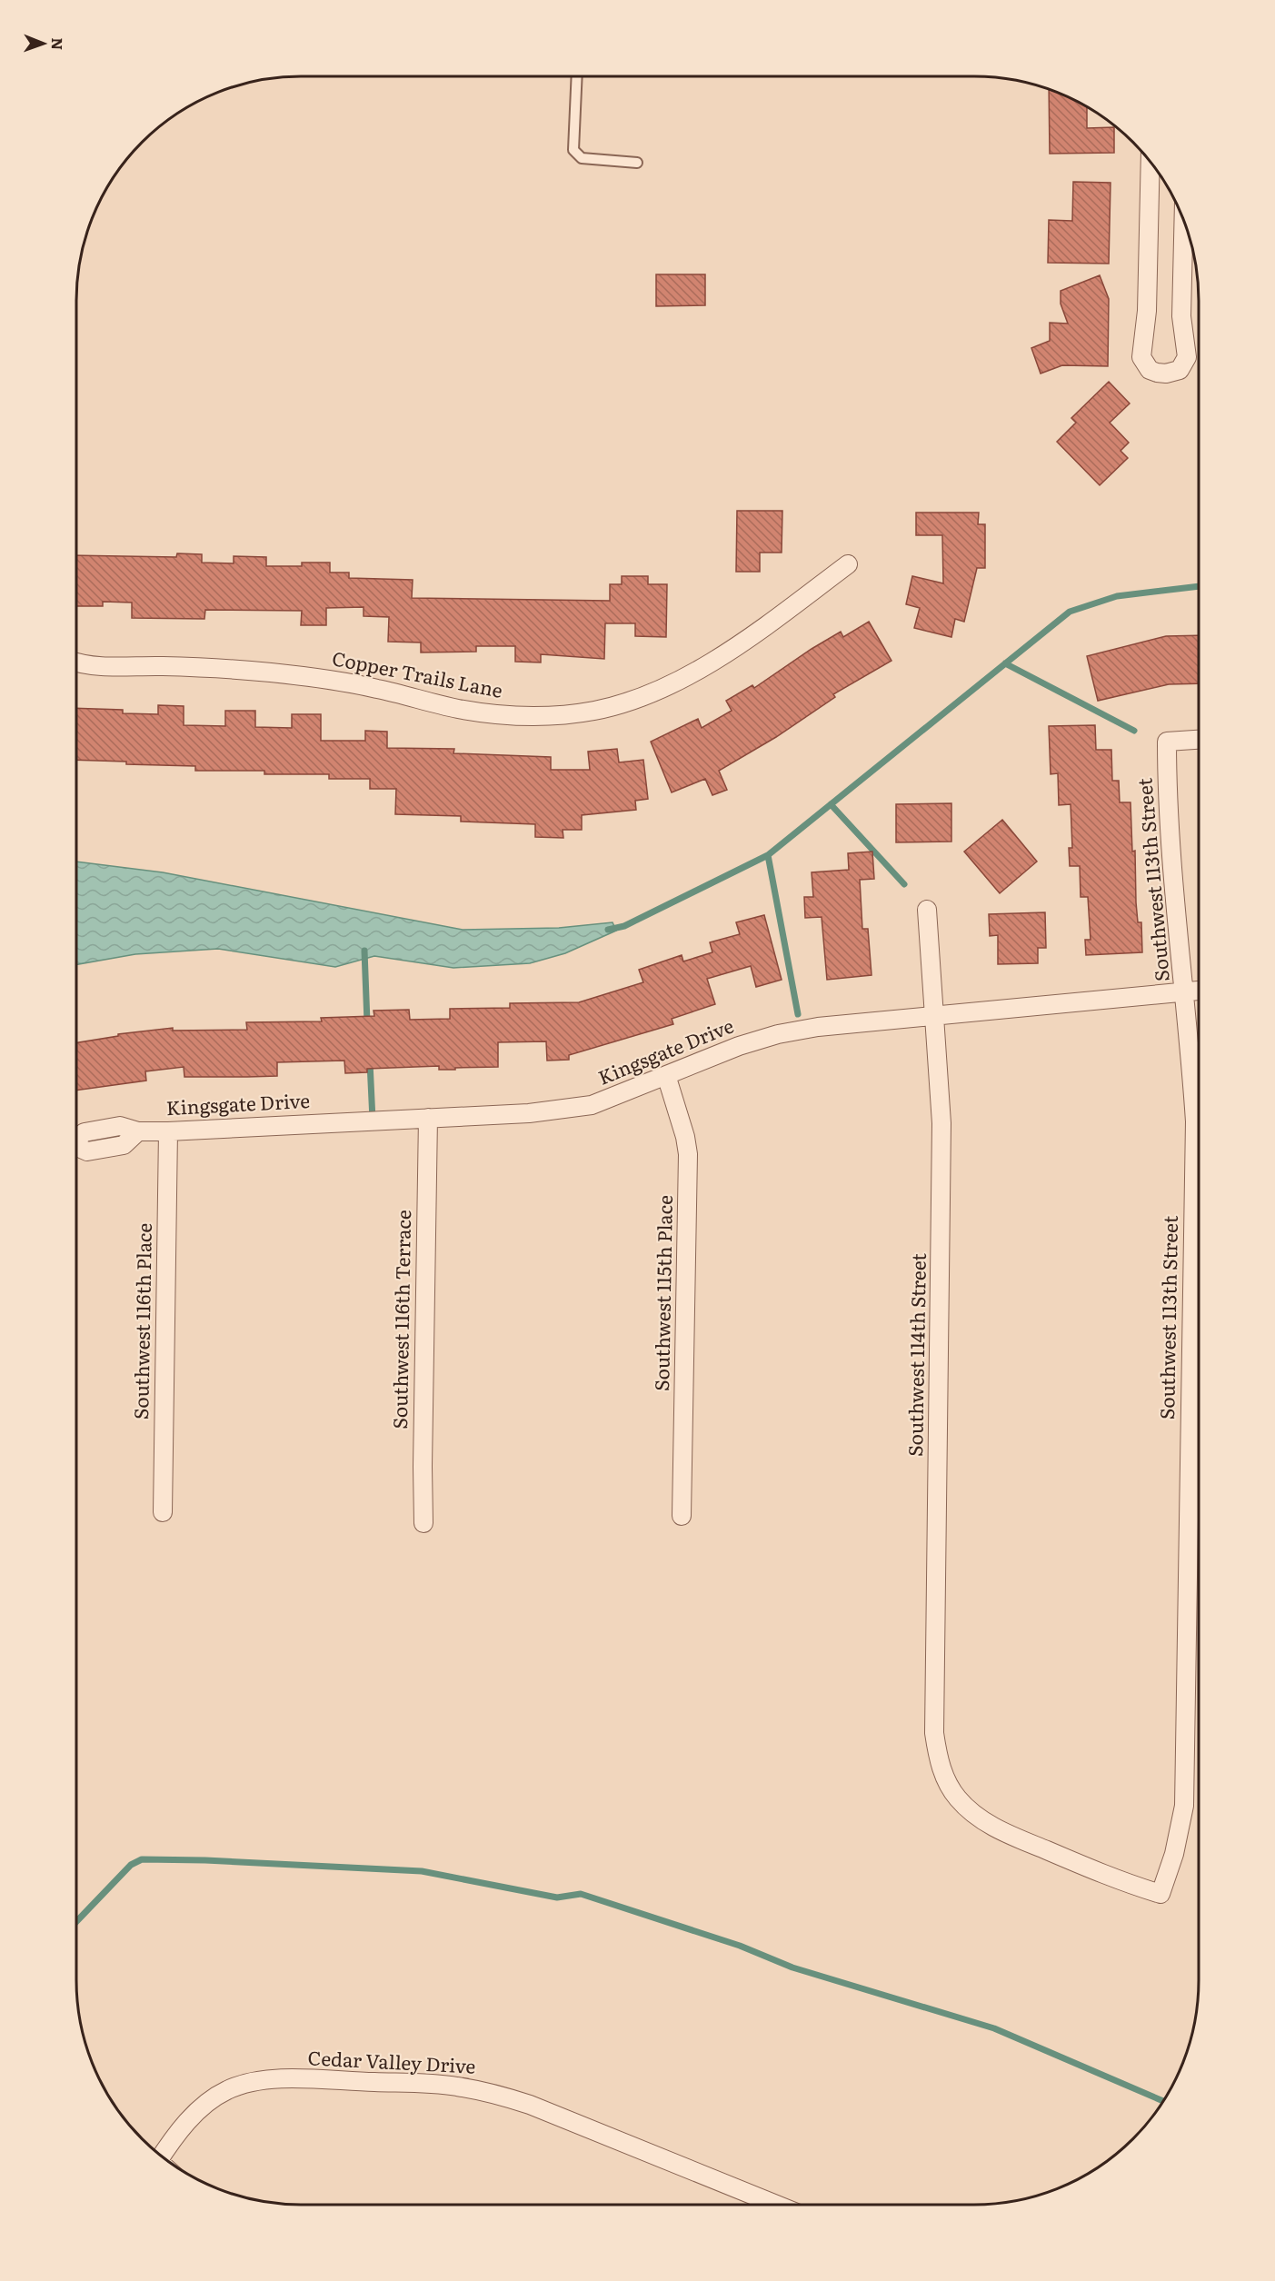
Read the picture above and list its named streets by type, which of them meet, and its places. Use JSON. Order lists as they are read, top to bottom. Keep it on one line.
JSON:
{"streets":{"street":["Copper Trails Lane","Southwest 113th Street","Kingsgate Drive","Southwest 115th Place","Southwest 116th Terrace","Southwest 116th Place","Southwest 114th Street","Cedar Valley Drive"]},"crossings":[["Southwest 113th Street","Kingsgate Drive"],["Southwest 113th Street","Southwest 114th Street"],["Kingsgate Drive","Southwest 115th Place"],["Kingsgate Drive","Southwest 116th Terrace"],["Kingsgate Drive","Southwest 116th Place"],["Kingsgate Drive","Southwest 114th Street"]],"north":"right"}
